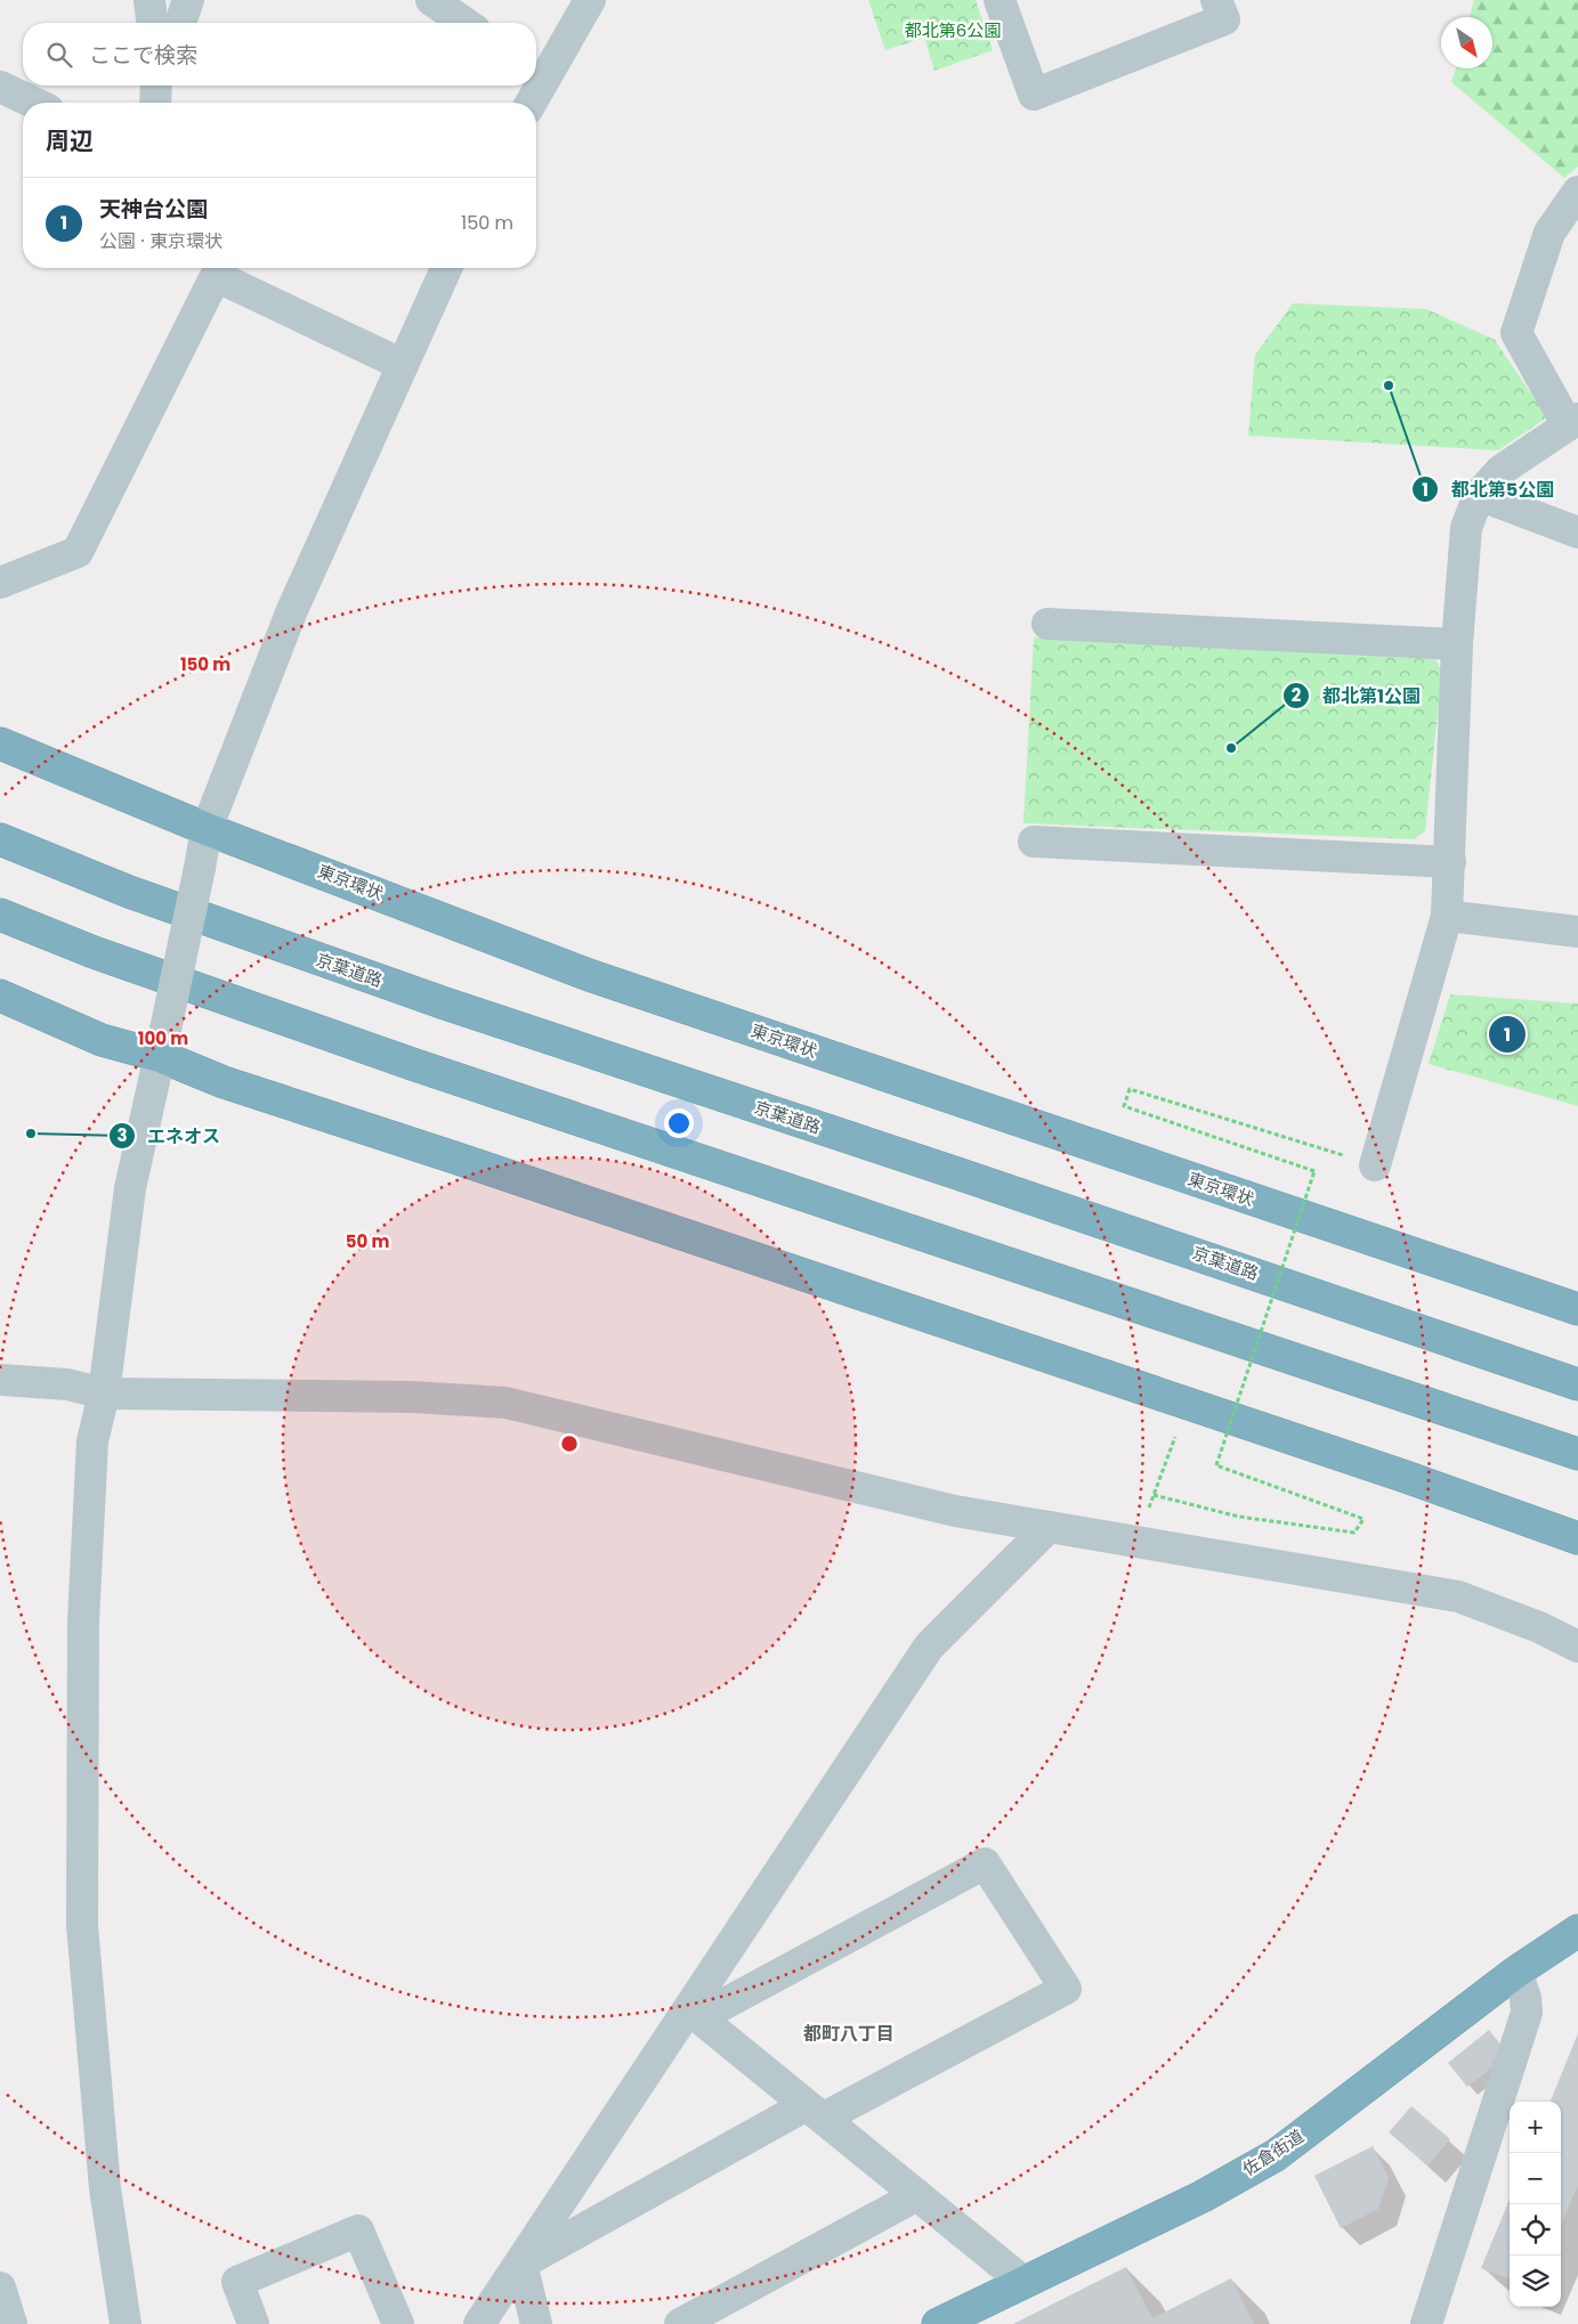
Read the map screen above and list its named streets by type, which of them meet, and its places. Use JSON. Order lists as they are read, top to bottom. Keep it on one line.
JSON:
{"streets":{"highway":["東京環状","京葉道路","佐倉街道"]},"districts":["都町八丁目"],"parks":["都北第6公園"],"places":["都北第5公園","都北第1公園","エネオス"],"north":"bottom right","page":{"search":"ここで検索","heading":"周辺","list":[{"mark":"1","name":"天神台公園","note":"公園 · 東京環状","value":"150 m"}],"pins":"1","map_buttons":["+","−"]},"rings":["150 m","100 m","50 m"]}
